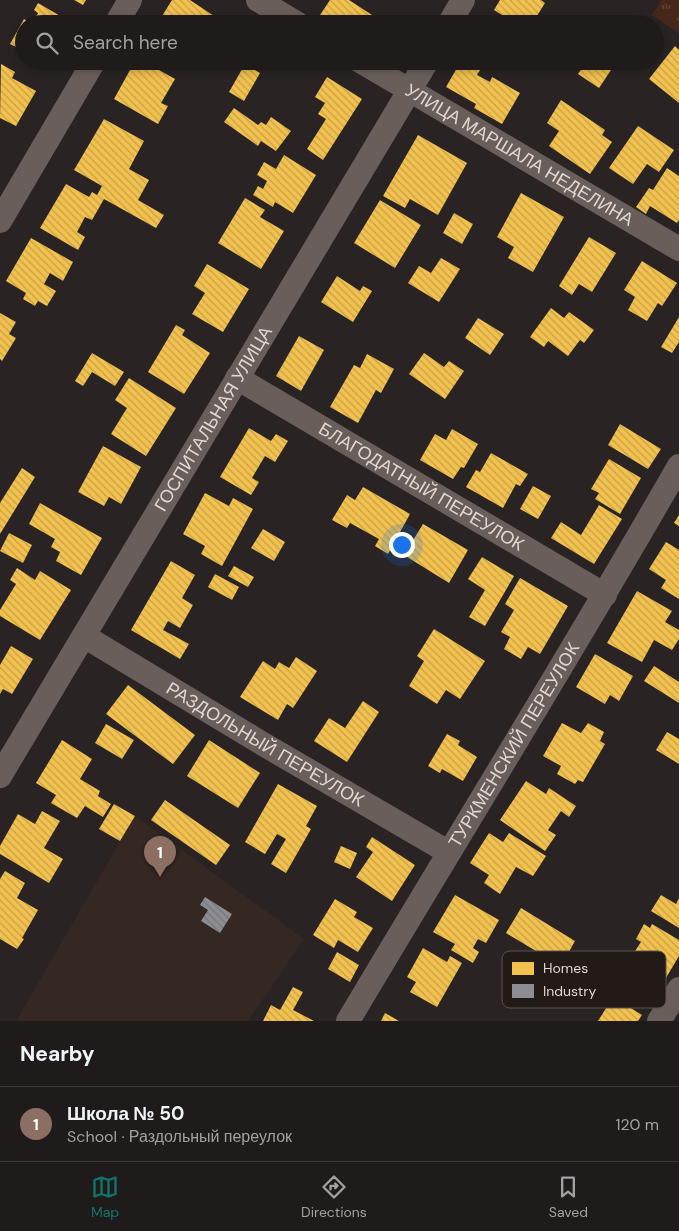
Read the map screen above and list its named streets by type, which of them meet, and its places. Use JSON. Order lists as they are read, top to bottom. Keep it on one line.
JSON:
{"streets":{"street":["УЛИЦА МАРШАЛА НЕДЕЛИНА","ГОСПИТАЛЬНАЯ УЛИЦА","БЛАГОДАТНЫЙ ПЕРЕУЛОК","РАЗДОЛЬНЫЙ ПЕРЕУЛОК","ТУРКМЕНСКИЙ ПЕРЕУЛОК"]},"crossings":[["УЛИЦА МАРШАЛА НЕДЕЛИНА","ГОСПИТАЛЬНАЯ УЛИЦА"],["ГОСПИТАЛЬНАЯ УЛИЦА","БЛАГОДАТНЫЙ ПЕРЕУЛОК"],["ГОСПИТАЛЬНАЯ УЛИЦА","РАЗДОЛЬНЫЙ ПЕРЕУЛОК"],["БЛАГОДАТНЫЙ ПЕРЕУЛОК","ТУРКМЕНСКИЙ ПЕРЕУЛОК"],["РАЗДОЛЬНЫЙ ПЕРЕУЛОК","ТУРКМЕНСКИЙ ПЕРЕУЛОК"]],"legend":["Homes","Industry"],"page":{"search":"Search here","pins":"1","heading":"Nearby","list":[{"mark":"1","name":"Школа № 50","note":"School · Раздольный переулок","value":"120 m"}],"nav":["Map","Directions","Saved"]}}
